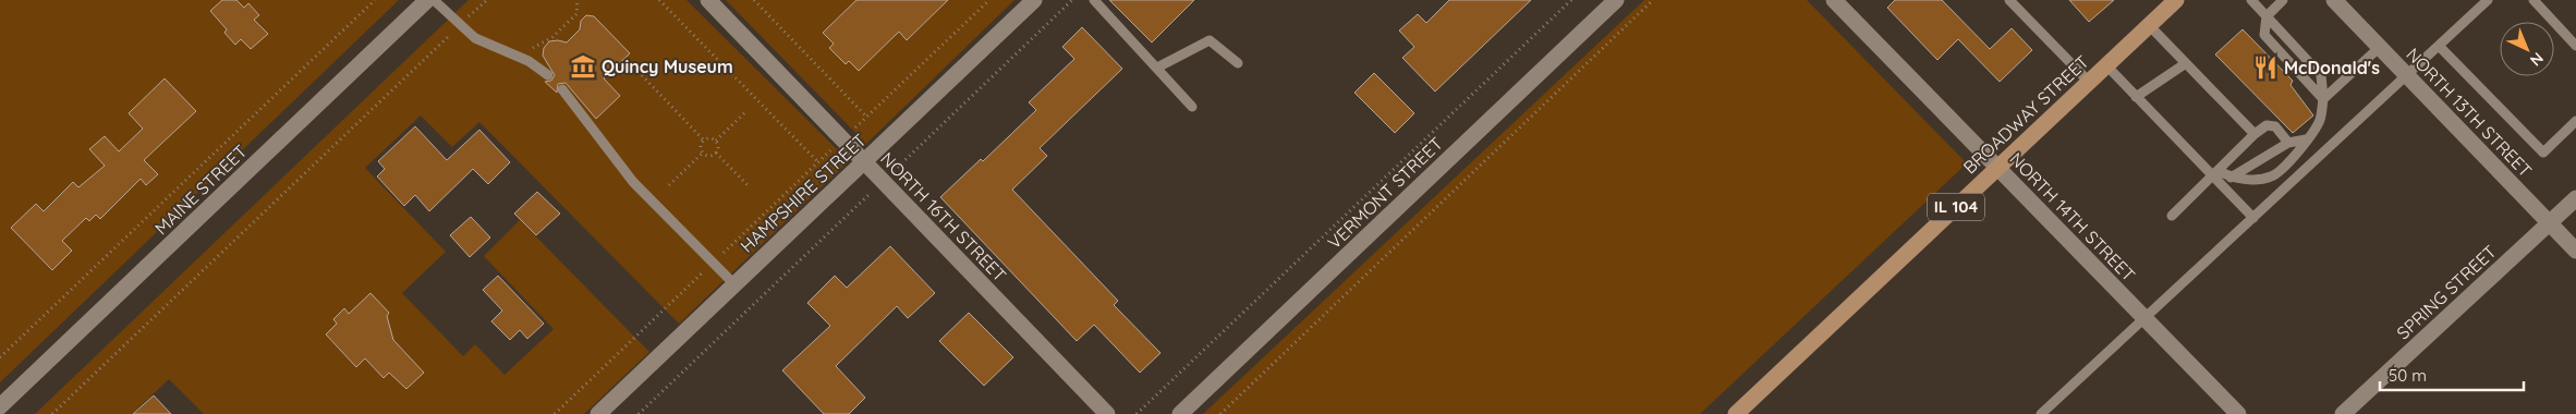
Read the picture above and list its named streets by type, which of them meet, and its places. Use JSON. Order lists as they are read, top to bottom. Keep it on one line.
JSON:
{"streets":{"main road":["BROADWAY STREET","IL 104"],"street":["NORTH 13TH STREET","MAINE STREET","HAMPSHIRE STREET","VERMONT STREET","NORTH 16TH STREET","NORTH 14TH STREET","SPRING STREET"]},"crossings":[["NORTH 13TH STREET","SPRING STREET"],["BROADWAY STREET","NORTH 14TH STREET"],["HAMPSHIRE STREET","NORTH 16TH STREET"]],"places":{"museum":["Quincy Museum"],"restaurant":["McDonald's"]},"scale_bar":"50 m","north":"bottom right"}
